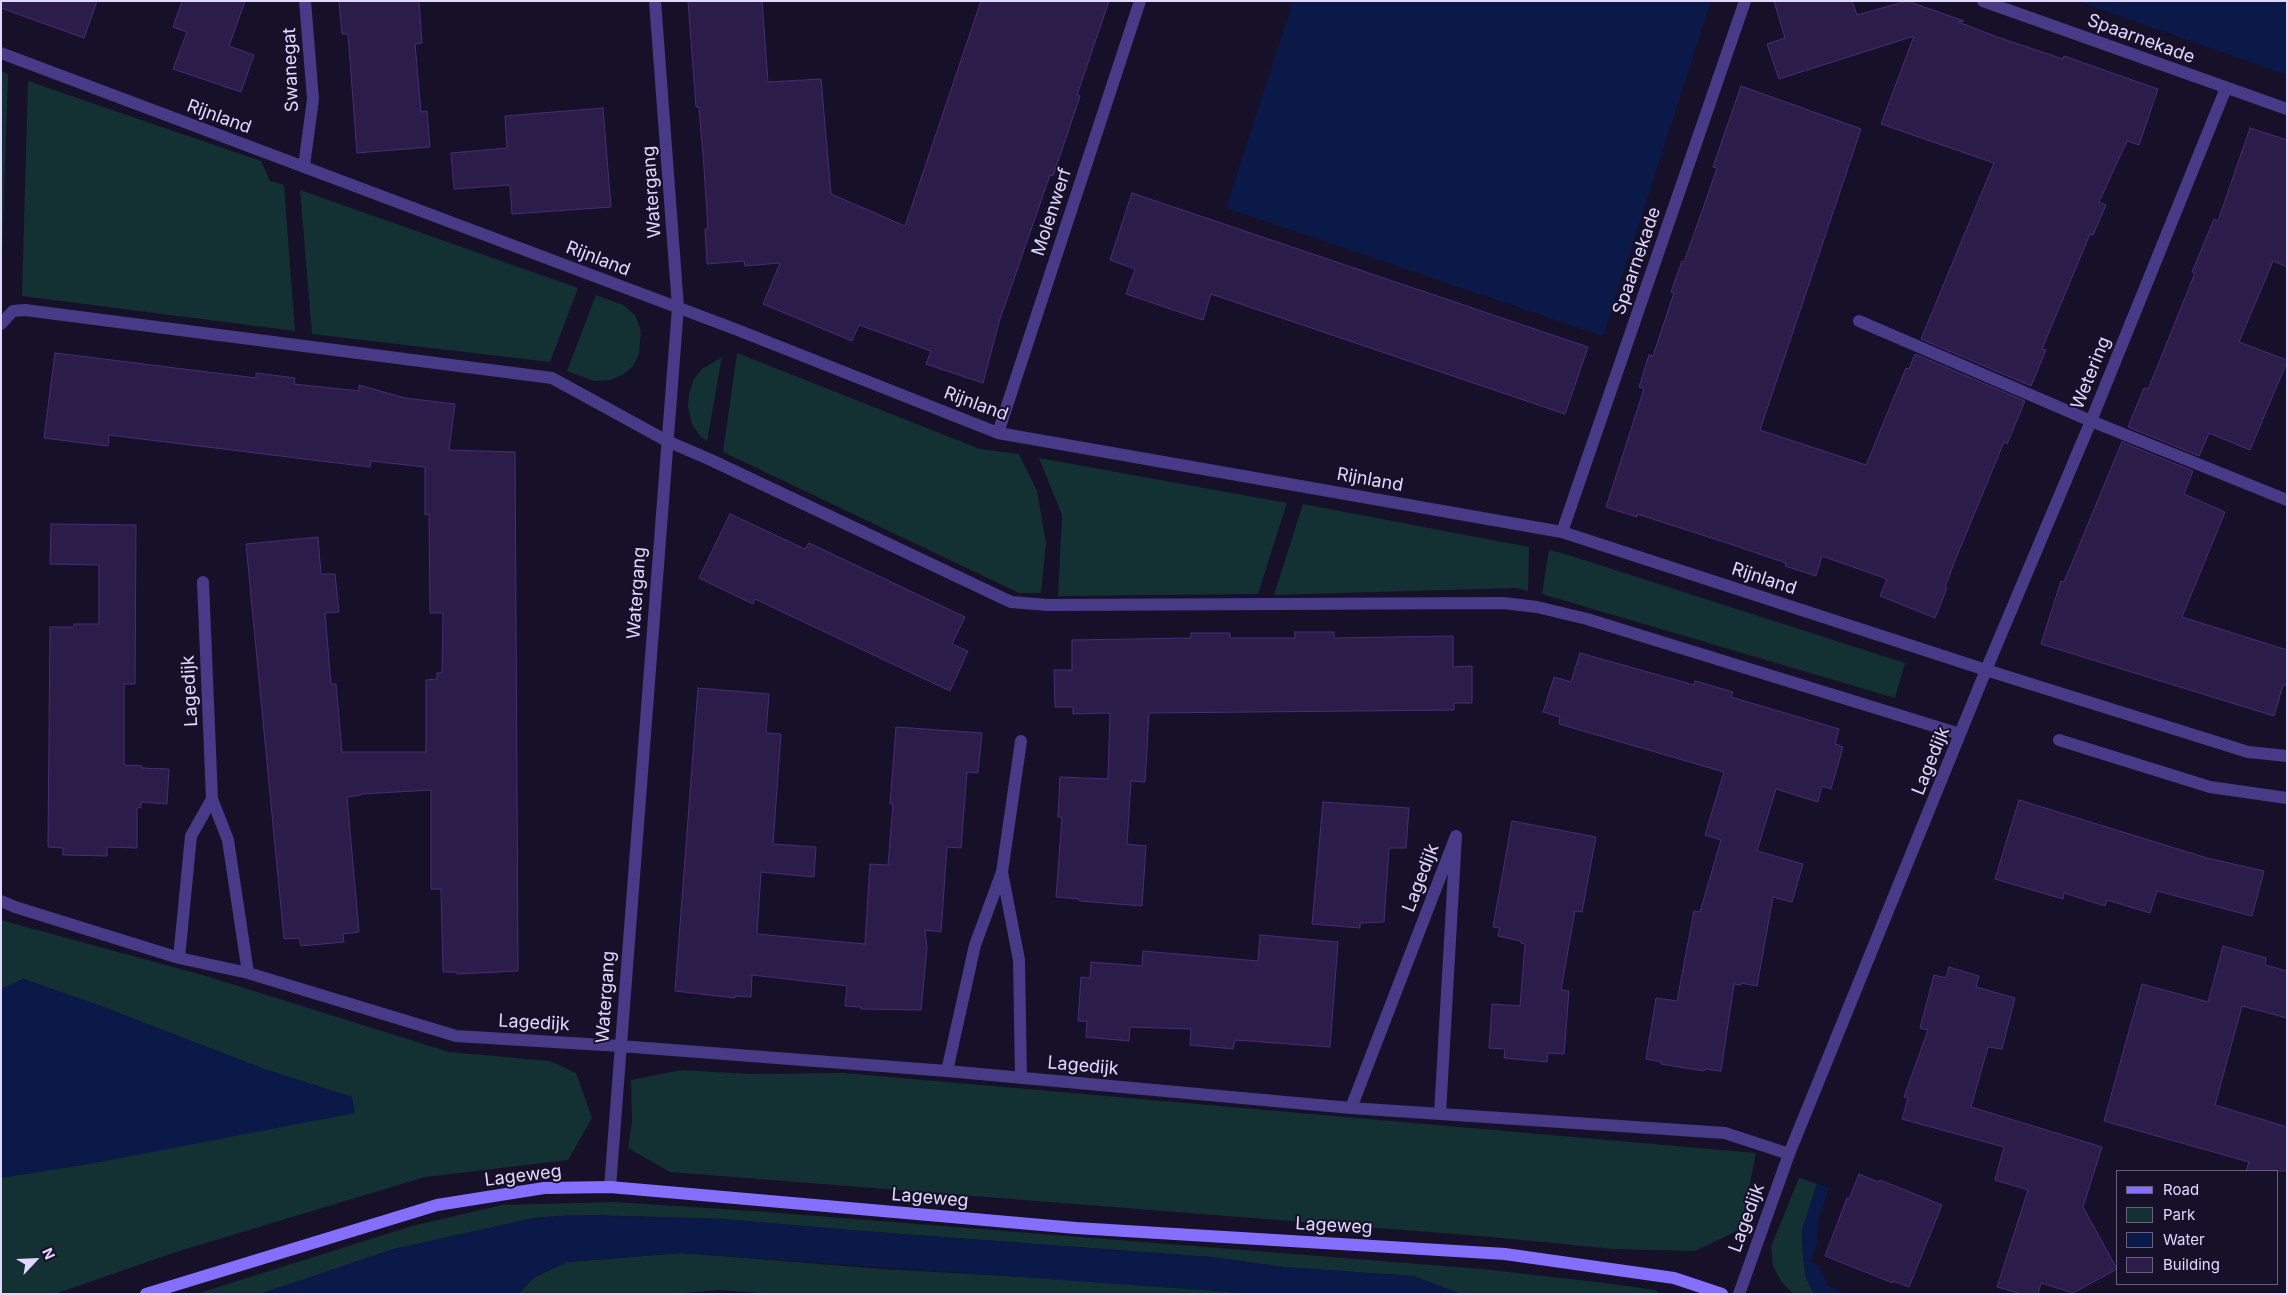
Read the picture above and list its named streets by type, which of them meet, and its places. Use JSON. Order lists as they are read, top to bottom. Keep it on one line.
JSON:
{"streets":{"street":["Spaarnekade","Swanegat","Rijnland","Watergang","Molenwerf","Wetering","Lagedijk","Lageweg"]},"crossings":[["Spaarnekade","Rijnland"],["Spaarnekade","Wetering"],["Swanegat","Rijnland"],["Rijnland","Watergang"],["Rijnland","Molenwerf"],["Rijnland","Wetering"],["Rijnland","Lagedijk"],["Watergang","Lagedijk"],["Watergang","Lageweg"],["Wetering","Lagedijk"]],"legend":["Road","Park","Water","Building"],"north":"top right"}
